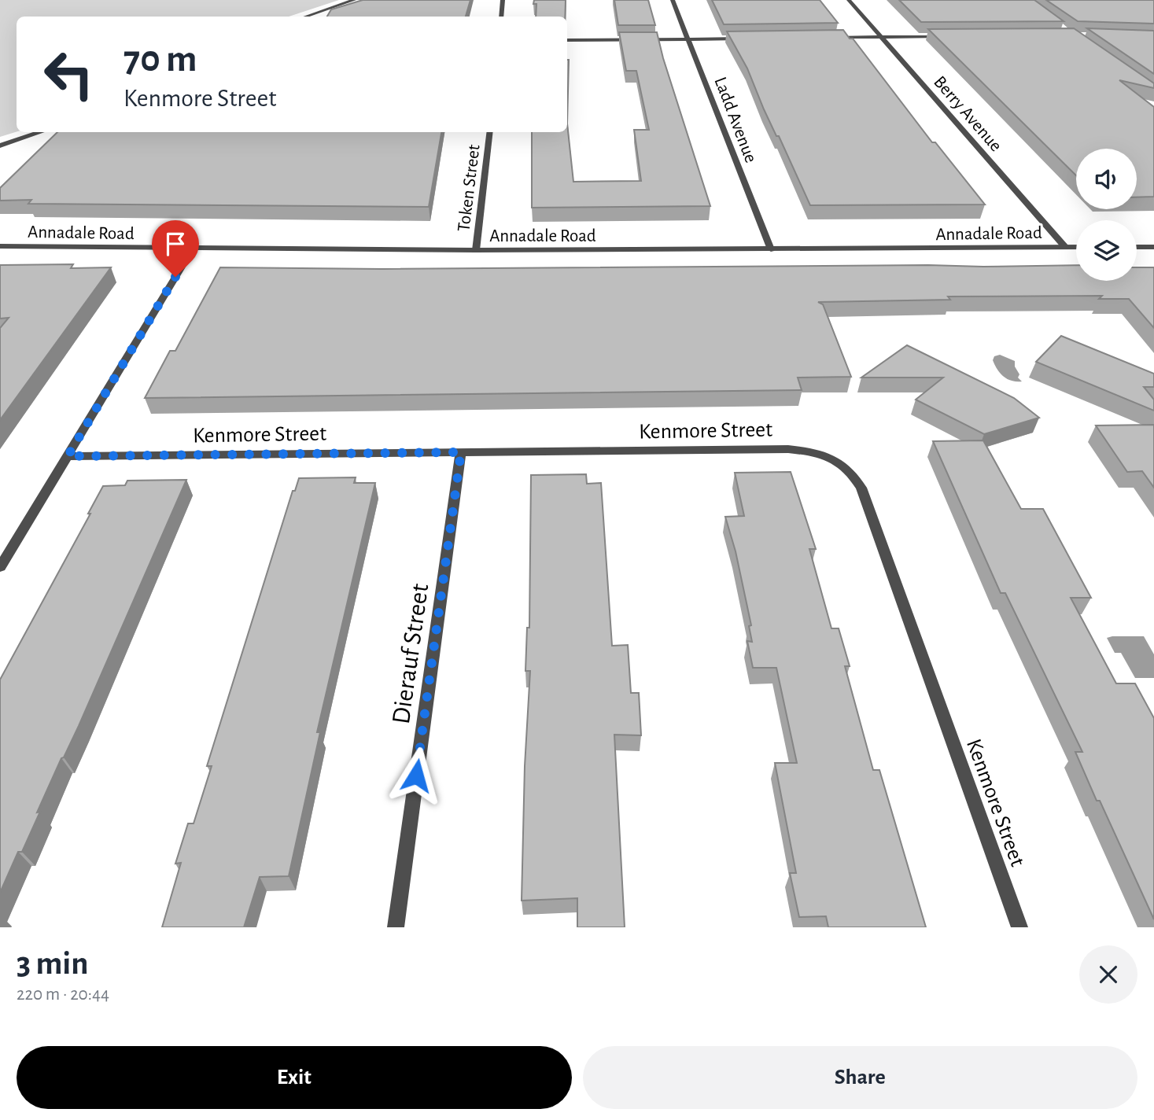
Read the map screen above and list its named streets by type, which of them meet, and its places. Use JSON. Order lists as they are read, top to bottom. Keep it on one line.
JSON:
{"streets":{"street":["Berry Avenue","Ladd Avenue","Token Street","Annadale Road","Kenmore Street","Dierauf Street"]},"crossings":[["Berry Avenue","Annadale Road"],["Ladd Avenue","Annadale Road"],["Token Street","Annadale Road"],["Kenmore Street","Dierauf Street"]],"page":{"turn":["70 m","Kenmore Street"],"heading":["3 min","220 m · 20:44"],"buttons":["Exit","Share"]}}
